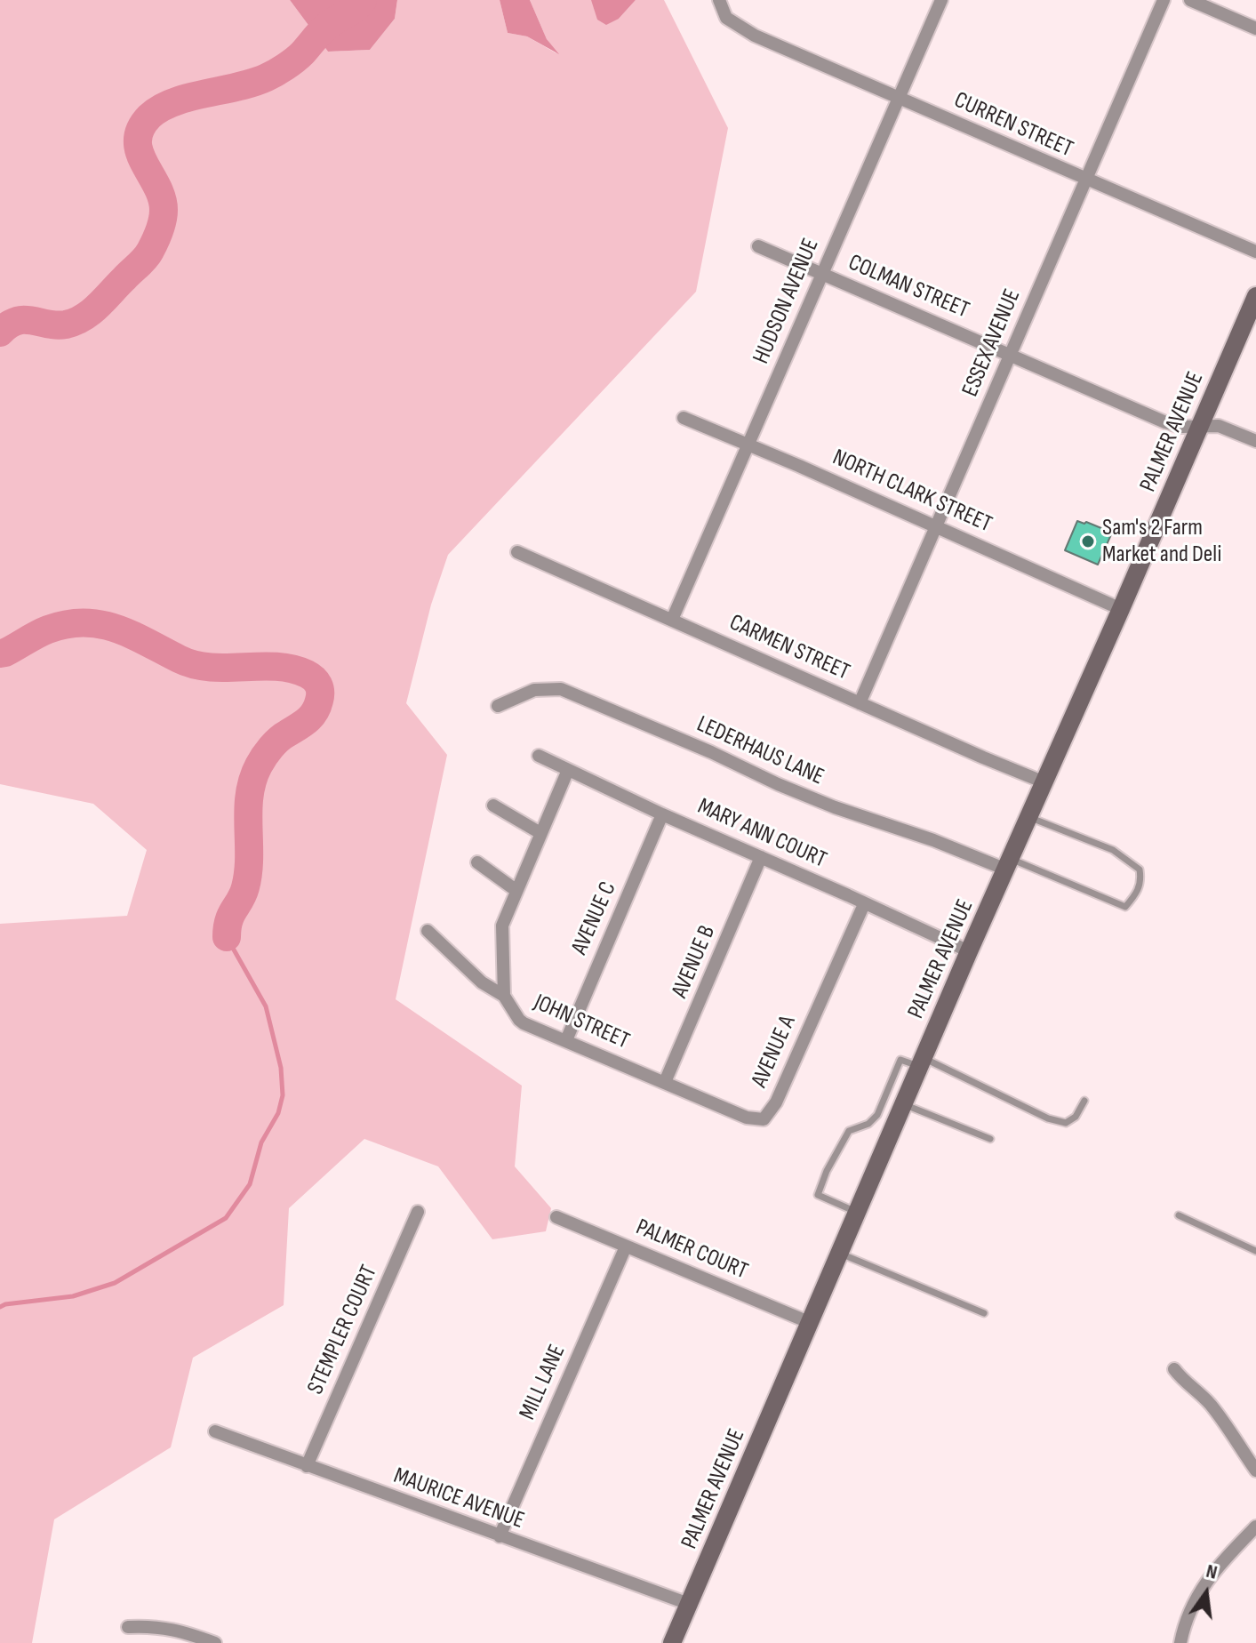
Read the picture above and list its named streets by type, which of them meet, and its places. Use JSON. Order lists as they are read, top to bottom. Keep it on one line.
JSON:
{"streets":{"street":["CURREN STREET","COLMAN STREET","HUDSON AVENUE","ESSEX AVENUE","PALMER AVENUE","NORTH CLARK STREET","CARMEN STREET","LEDERHAUS LANE","MARY ANN COURT","AVENUE C","AVENUE B","JOHN STREET","AVENUE A","PALMER COURT","STEMPLER COURT","MILL LANE","MAURICE AVENUE"]},"crossings":[["CURREN STREET","HUDSON AVENUE"],["CURREN STREET","ESSEX AVENUE"],["COLMAN STREET","HUDSON AVENUE"],["COLMAN STREET","ESSEX AVENUE"],["COLMAN STREET","PALMER AVENUE"],["HUDSON AVENUE","NORTH CLARK STREET"],["HUDSON AVENUE","CARMEN STREET"],["ESSEX AVENUE","NORTH CLARK STREET"],["ESSEX AVENUE","CARMEN STREET"],["PALMER AVENUE","NORTH CLARK STREET"],["PALMER AVENUE","CARMEN STREET"],["PALMER AVENUE","LEDERHAUS LANE"],["PALMER AVENUE","MARY ANN COURT"],["PALMER AVENUE","PALMER COURT"],["PALMER AVENUE","MAURICE AVENUE"],["MARY ANN COURT","AVENUE C"],["MARY ANN COURT","AVENUE B"],["MARY ANN COURT","AVENUE A"],["AVENUE C","JOHN STREET"],["AVENUE B","JOHN STREET"],["AVENUE B","AVENUE A"],["JOHN STREET","AVENUE A"],["PALMER COURT","MILL LANE"],["STEMPLER COURT","MAURICE AVENUE"],["MILL LANE","MAURICE AVENUE"]],"places":["Sam's 2 Farm Market and Deli"],"north":"top"}
